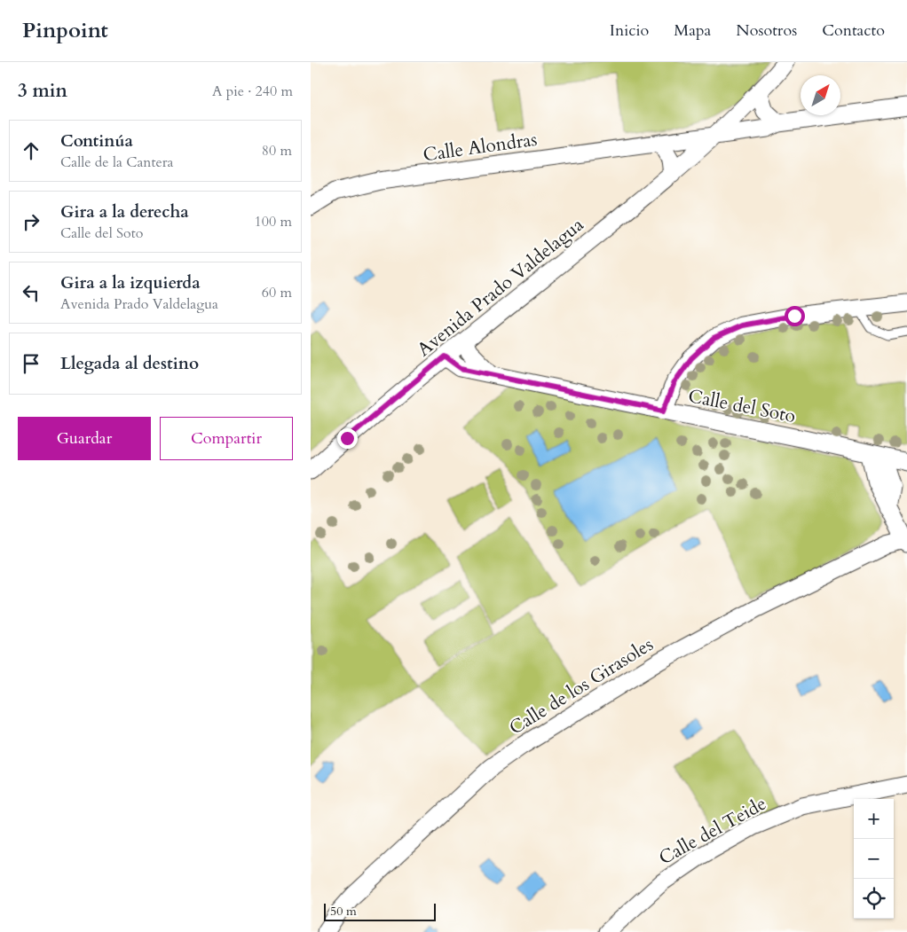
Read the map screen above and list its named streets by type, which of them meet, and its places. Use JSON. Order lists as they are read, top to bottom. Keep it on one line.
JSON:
{"streets":{"street":["Calle Alondras","Avenida Prado Valdelagua","Calle del Soto","Calle de los Girasoles","Calle del Teide"]},"crossings":[["Calle Alondras","Avenida Prado Valdelagua"],["Avenida Prado Valdelagua","Calle del Soto"]],"scale_bar":"50 m","north":"top right","page":{"header":"Pinpoint","nav":["Inicio","Mapa","Nosotros","Contacto"],"heading":["3 min","A pie · 240 m"],"list":[["Continúa","Calle de la Cantera","80 m"],["Gira a la derecha","Calle del Soto","100 m"],["Gira a la izquierda","Avenida Prado Valdelagua","60 m"],"Llegada al destino"],"buttons":["Guardar","Compartir"],"map_buttons":["+","−"],"scale":"50 m"}}
